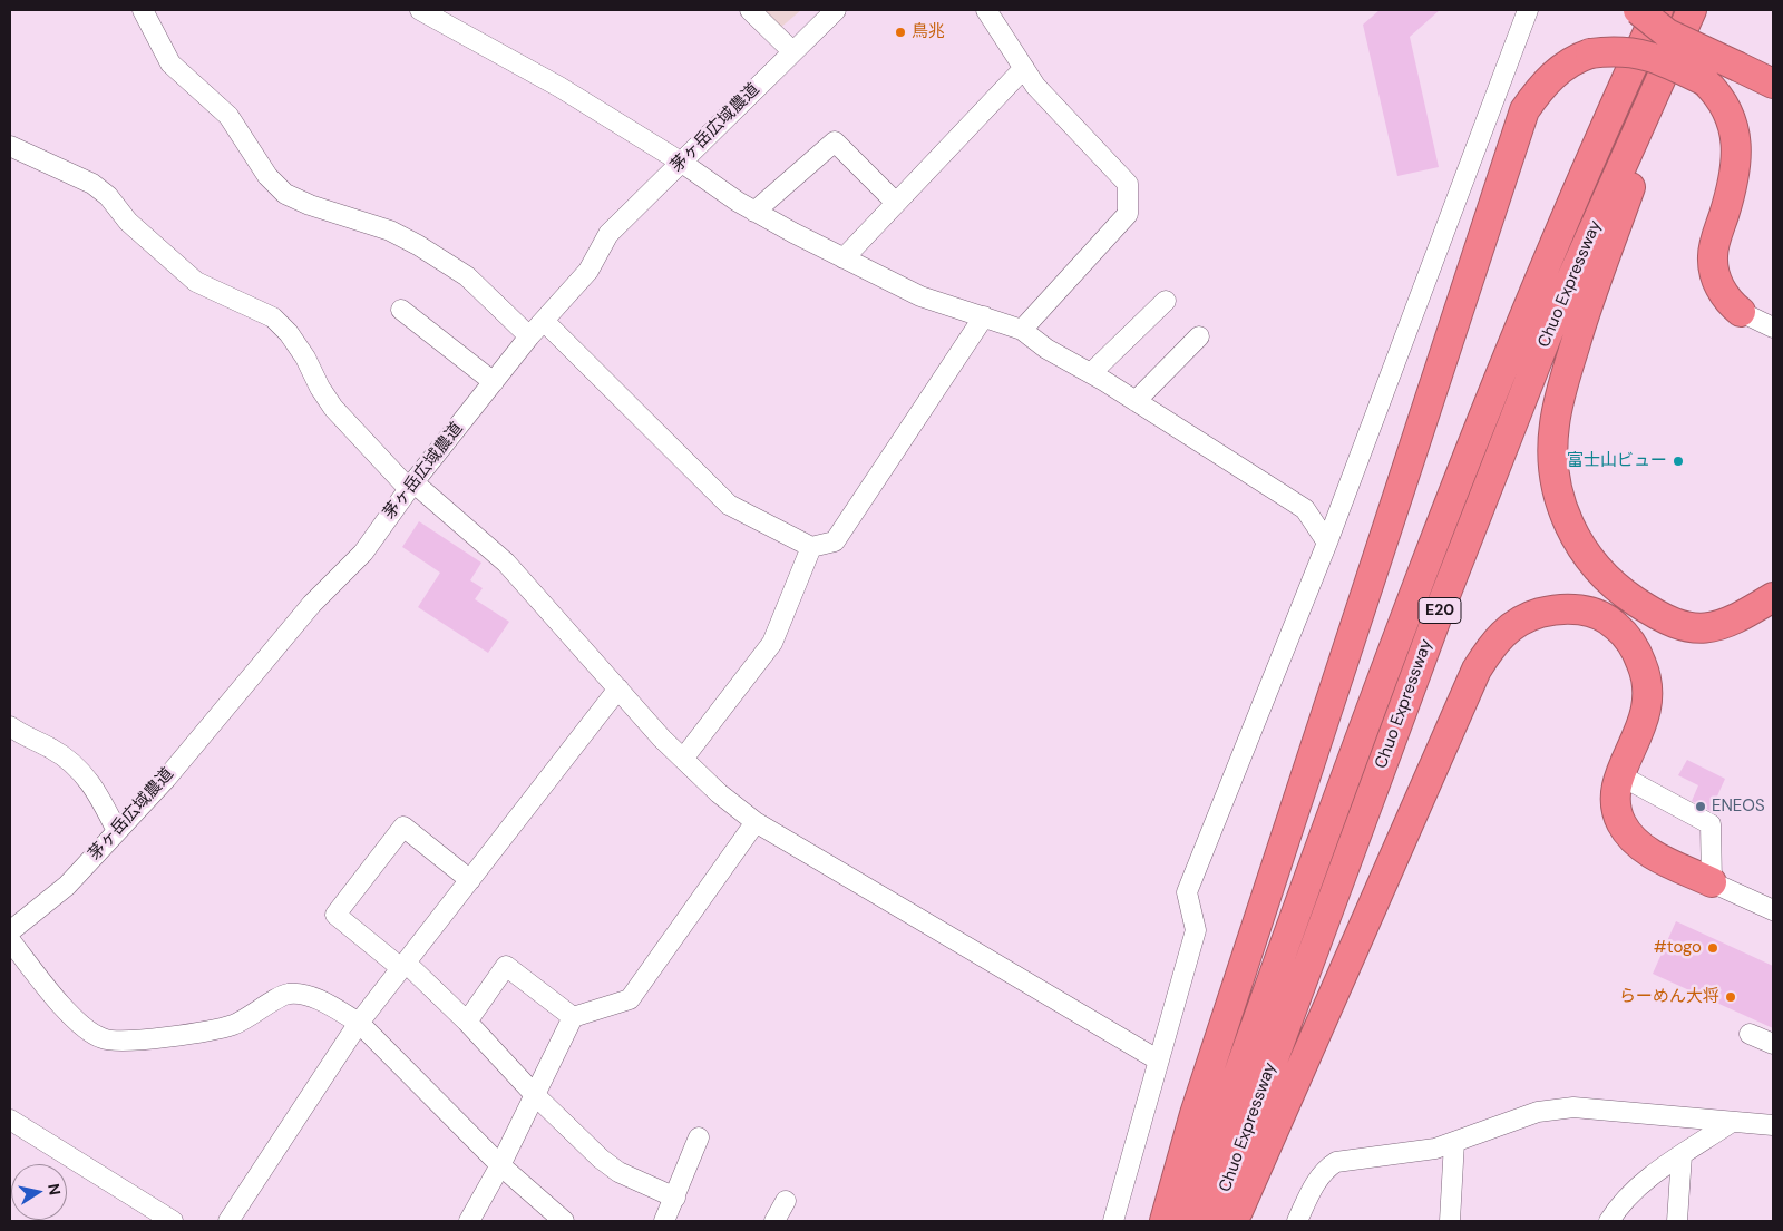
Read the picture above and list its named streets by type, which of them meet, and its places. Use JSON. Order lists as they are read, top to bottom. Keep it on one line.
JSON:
{"streets":{"highway":["Chuo Expressway","E20"],"street":["茅ヶ岳広域農道"]},"places":["鳥兆","富士山ビュー","ENEOS","#togo","らーめん大将"],"north":"right"}
